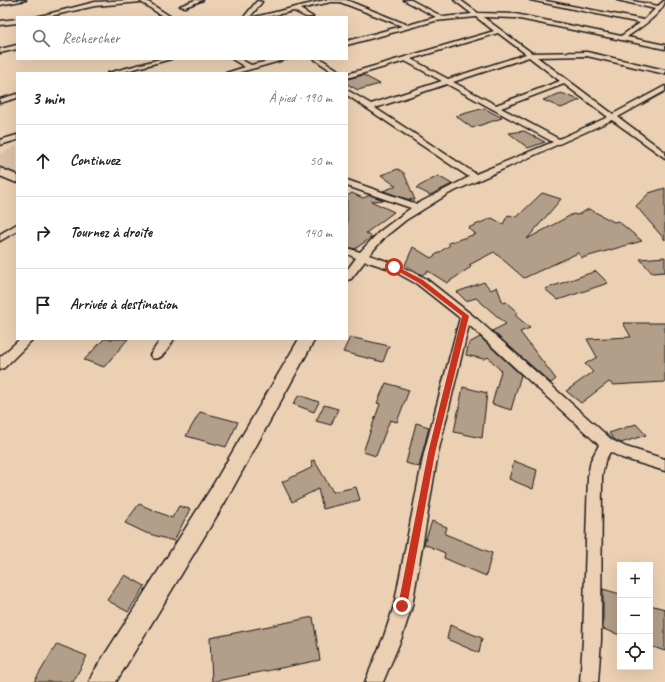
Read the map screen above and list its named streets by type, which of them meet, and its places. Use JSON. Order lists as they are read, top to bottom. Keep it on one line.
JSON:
{"page":{"search":"Rechercher","heading":["3 min","À pied · 190 m"],"list":[["Continuez","50 m"],["Tournez à droite","140 m"],"Arrivée à destination"],"map_buttons":["+","−"]}}
